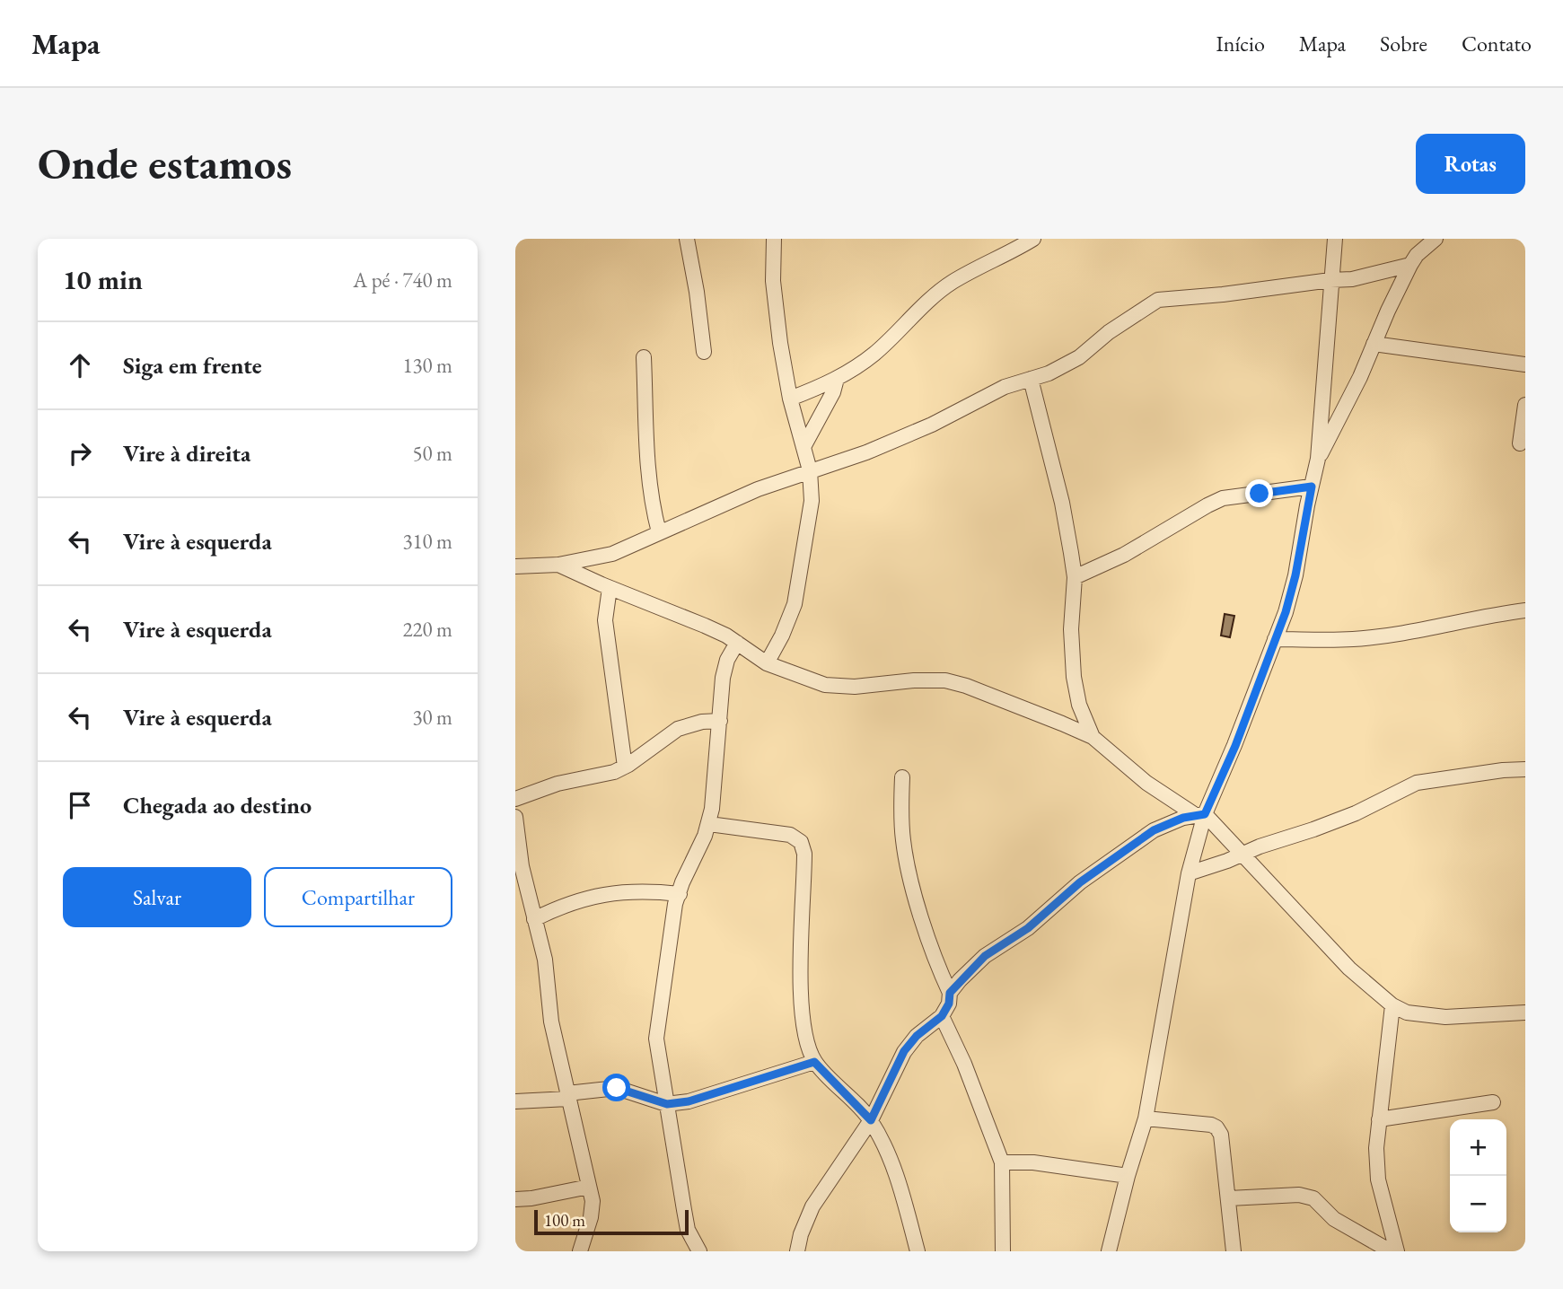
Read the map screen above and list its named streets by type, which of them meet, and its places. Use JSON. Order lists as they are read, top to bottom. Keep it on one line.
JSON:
{"scale_bar":"100 m","page":{"header":"Mapa","nav":["Início","Mapa","Sobre","Contato"],"buttons":["Rotas",["Salvar","Compartilhar"]],"title":"Onde estamos","heading":["10 min","A pé · 740 m"],"list":[["Siga em frente","130 m"],["Vire à direita","50 m"],["Vire à esquerda","310 m"],["Vire à esquerda","220 m"],["Vire à esquerda","30 m"],"Chegada ao destino"],"map_buttons":["+","−"],"scale":"100 m"}}
